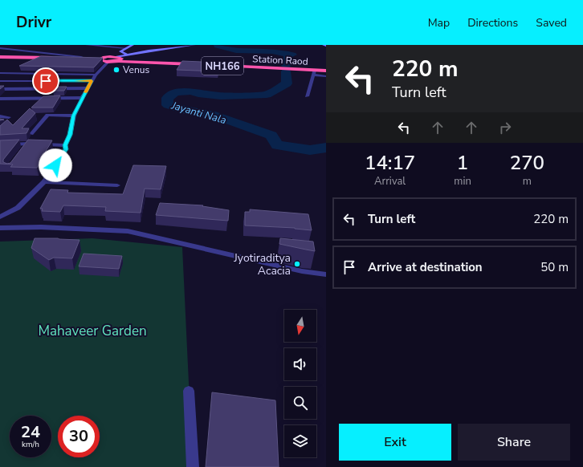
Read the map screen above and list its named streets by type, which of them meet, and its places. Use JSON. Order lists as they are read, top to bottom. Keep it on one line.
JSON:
{"streets":{"highway":["Station Raod","NH166"]},"crossings":[["Station Raod","NH166"]],"water":["Jayanti Nala"],"parks":["Mahaveer Garden"],"places":["Venus","Jyotiraditya Acacia"],"north":"bottom","page":{"header":"Drivr","nav":["Map","Directions","Saved"],"turn":["220 m","Turn left"],"eta":["14:17","Arrival","1","min","270","m"],"list":[{"name":"Turn left","value":"220 m"},{"name":"Arrive at destination","value":"50 m"}],"speed":"24 km/h","limit":"30","buttons":["Exit","Share"]}}
